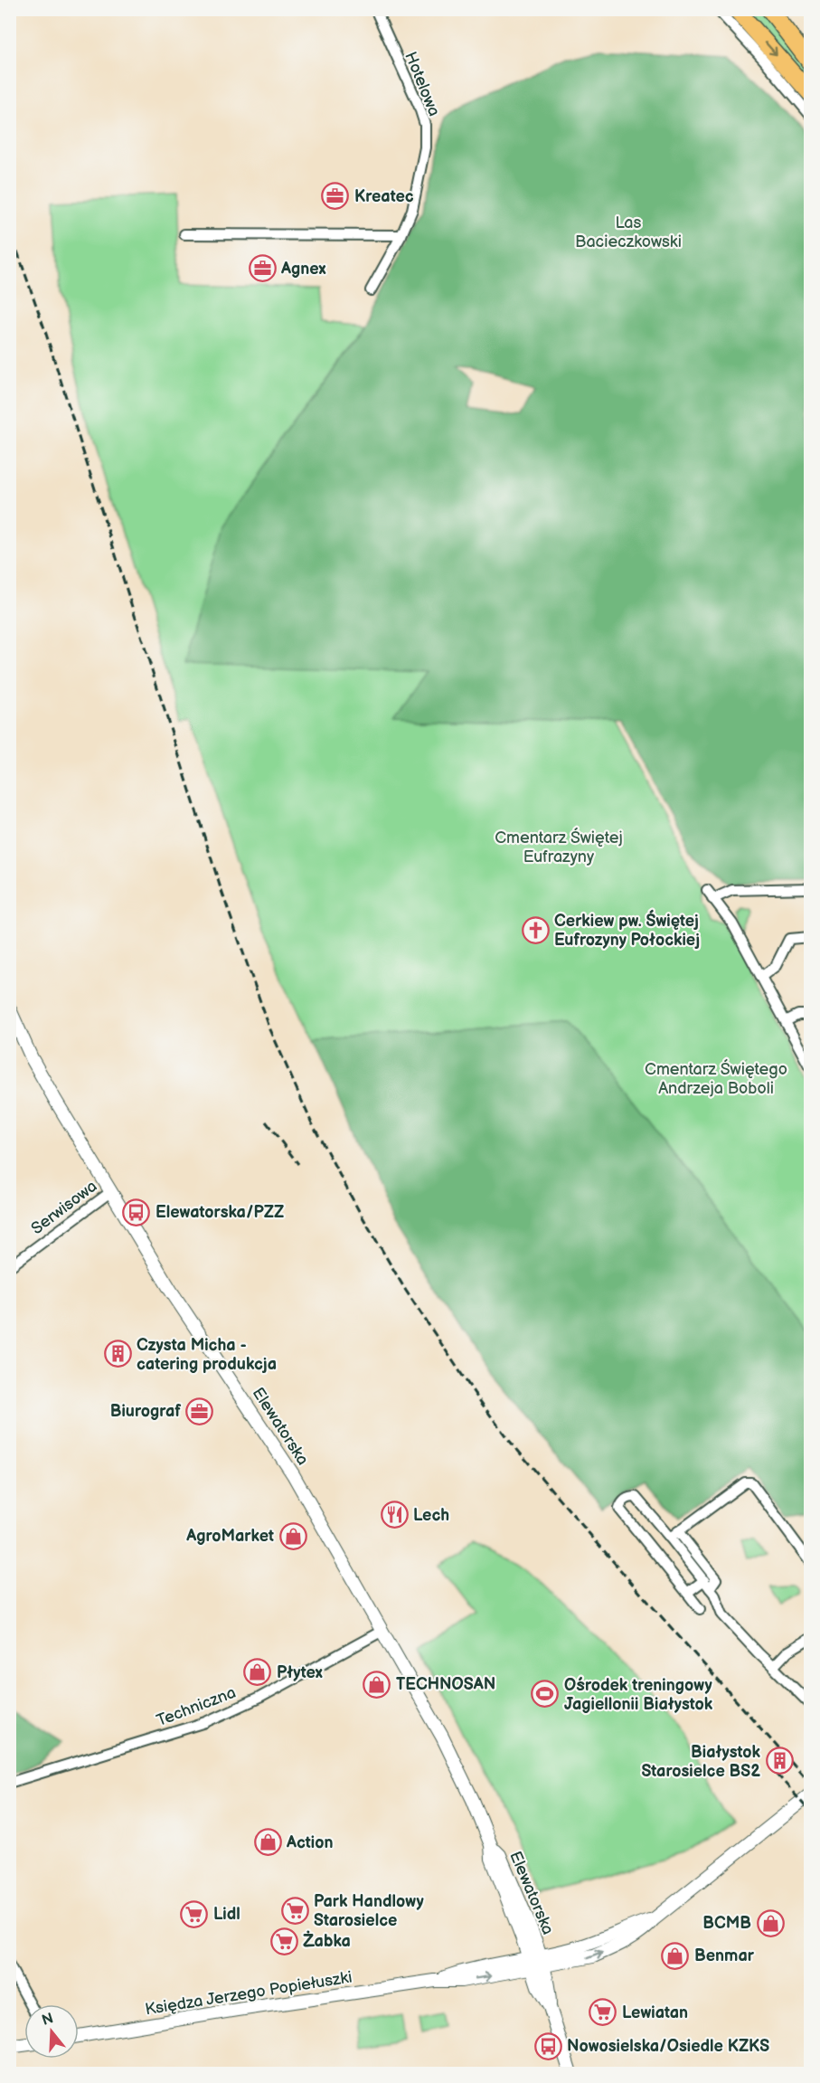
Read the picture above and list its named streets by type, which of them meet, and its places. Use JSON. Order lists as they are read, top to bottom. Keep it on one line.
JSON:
{"streets":{"street":["Hotelowa","Serwisowa","Elewatorska","Techniczna","Księdza Jerzego Popiełuszki"]},"crossings":[["Serwisowa","Elewatorska"],["Elewatorska","Techniczna"],["Elewatorska","Księdza Jerzego Popiełuszki"]],"parks":["Las Bacieczkowski","Cmentarz Świętej Eufrazyny","Cmentarz Świętego Andrzeja Boboli"],"places":{"office":["Kreatec","Agnex","Biurograf"],"church":["Cerkiew pw. Świętej Eufrozyny Połockiej"],"bus stop":["Elewatorska/PZZ","Nowosielska/Osiedle KZKS"],"building":["Czysta Micha - catering produkcja","Białystok Starosielce BS2"],"restaurant":["Lech"],"shop":["AgroMarket","Płytex","TECHNOSAN","Action","BCMB","Benmar"],"sports":["Ośrodek treningowy Jagiellonii Białystok"],"supermarket":["Park Handlowy Starosielce","Lidl","Żabka","Lewiatan"]},"north":"top"}
